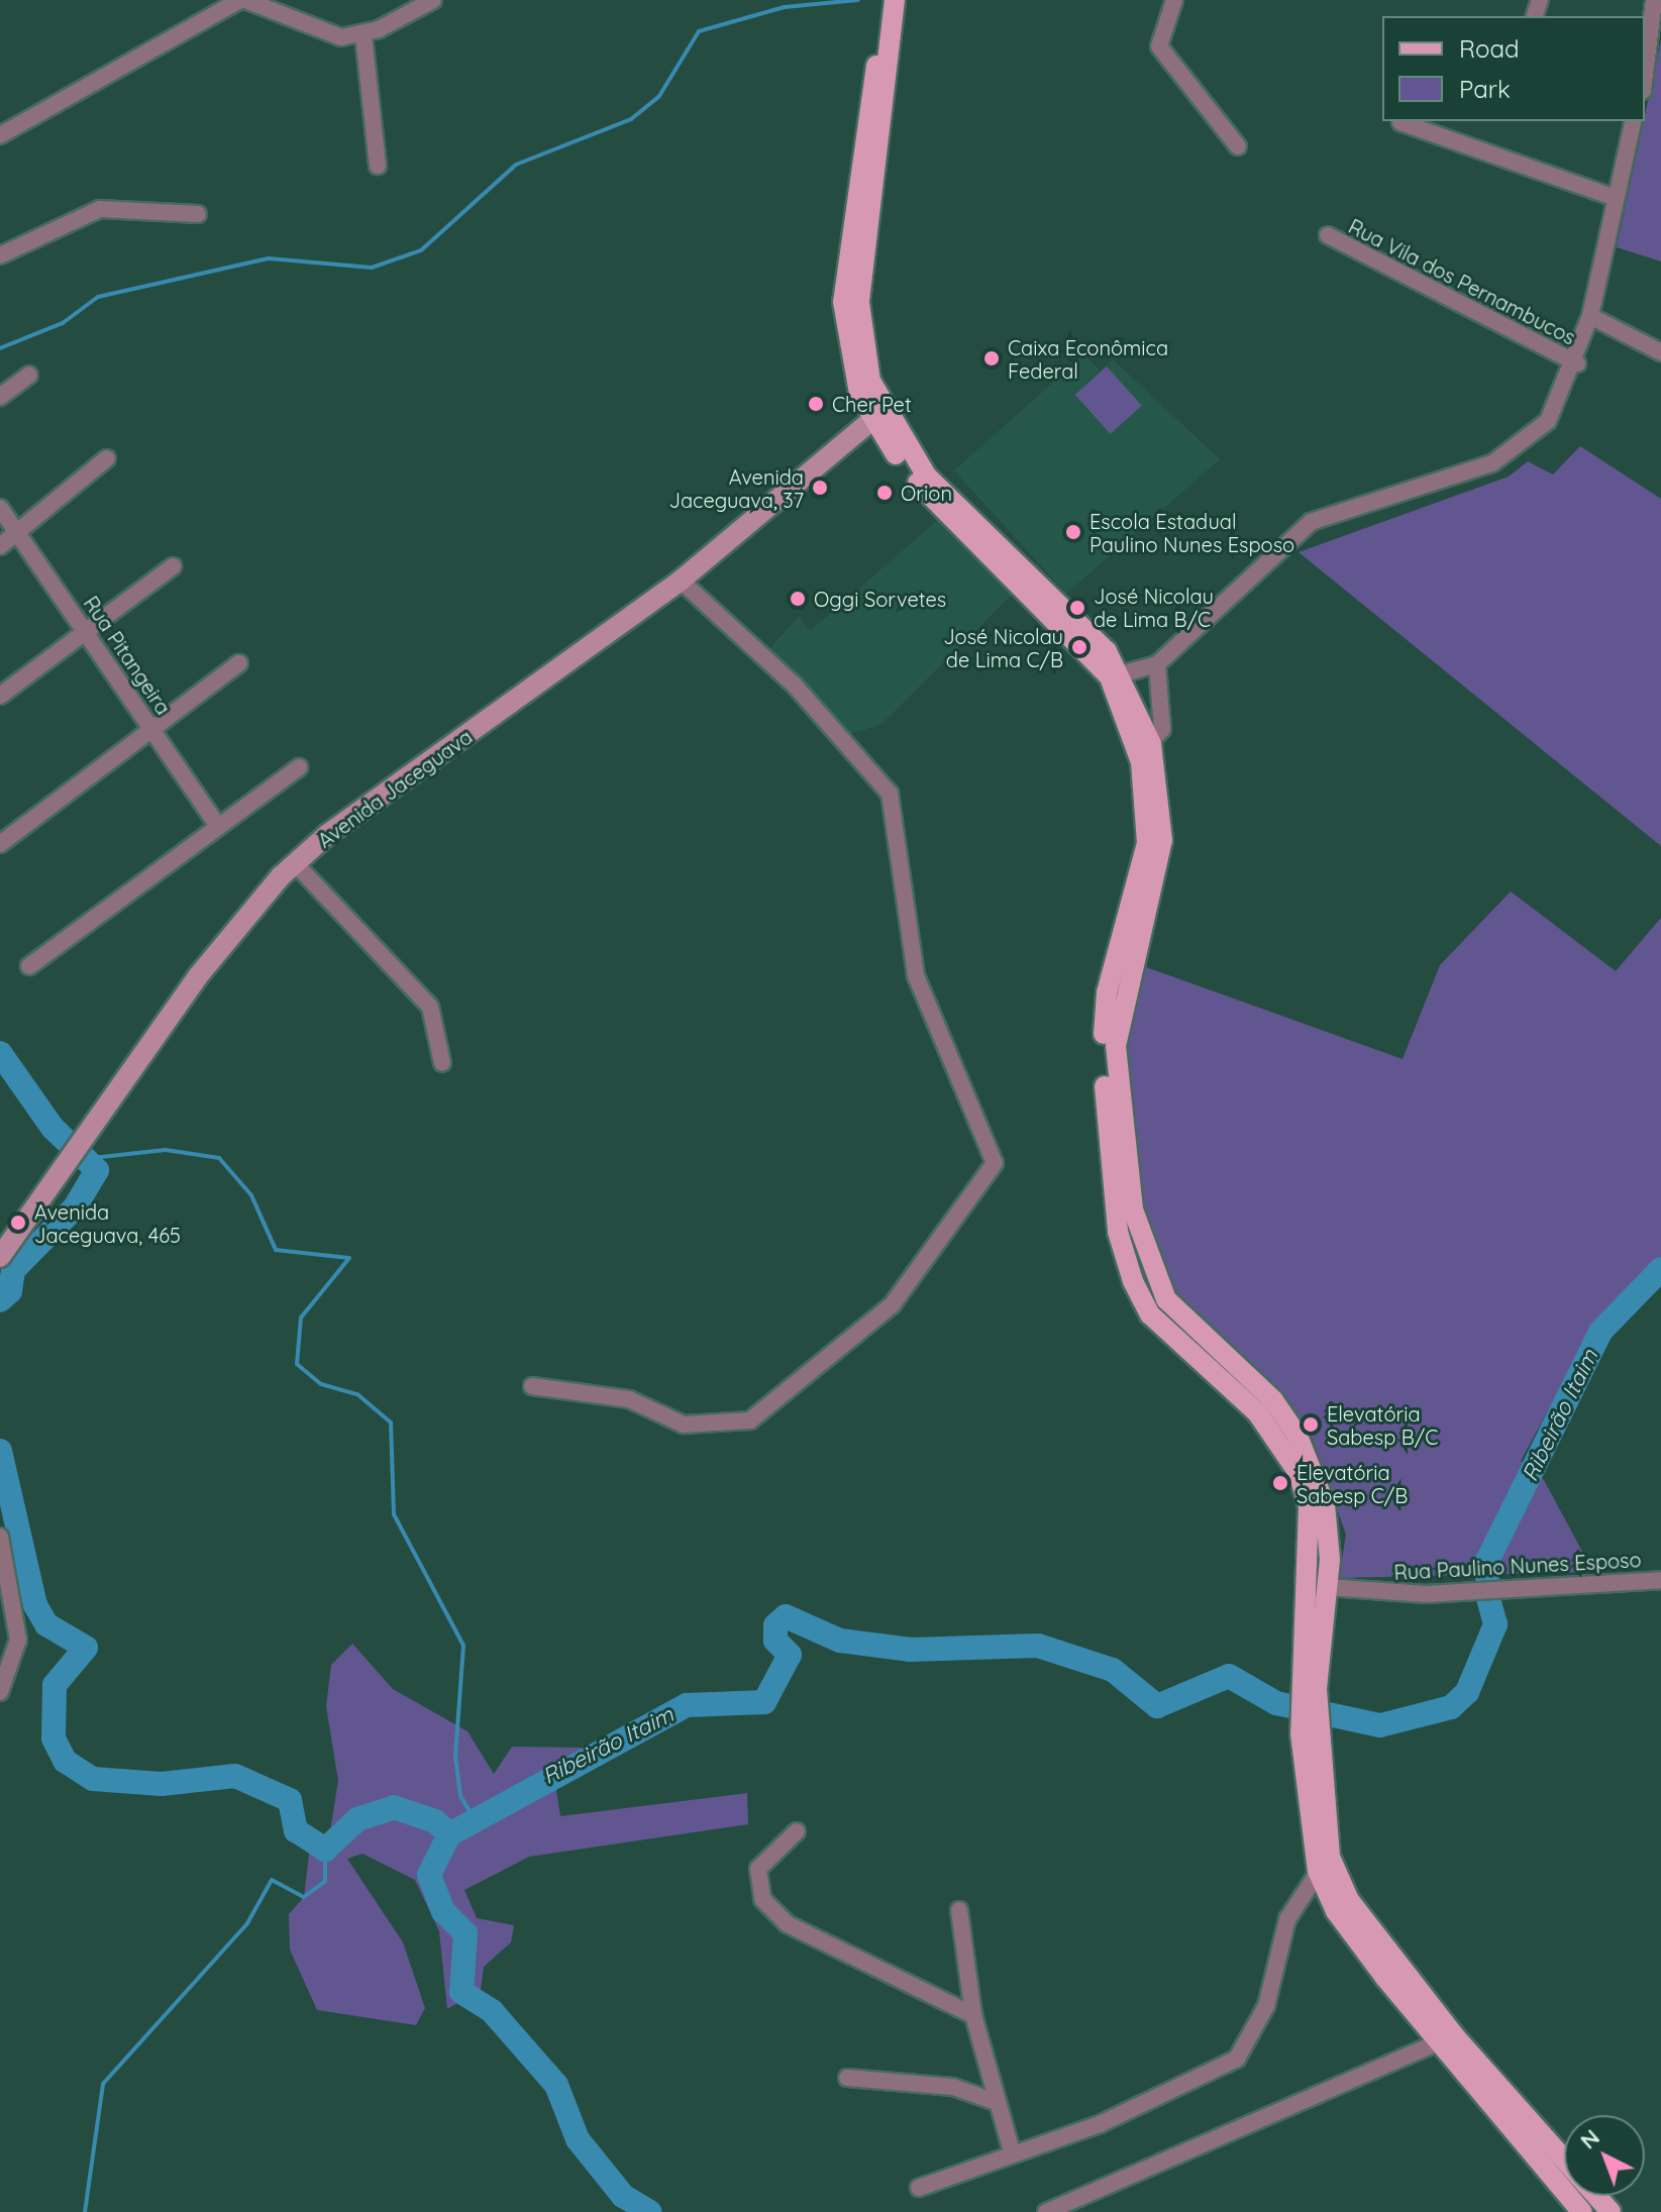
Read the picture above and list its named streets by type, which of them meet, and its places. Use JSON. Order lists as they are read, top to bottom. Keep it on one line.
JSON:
{"streets":{"main road":["Avenida Jaceguava"],"street":["Rua Vila dos Pernambucos","Rua Pitangeira","Rua Paulino Nunes Esposo"]},"water":["Ribeirão Itaim"],"places":["Caixa Econômica Federal","Cher Pet","Avenida Jaceguava, 37","Orion","Escola Estadual Paulino Nunes Esposo","Oggi Sorvetes","José Nicolau de Lima B/C","José Nicolau de Lima C/B","Avenida Jaceguava, 465","Elevatória Sabesp B/C","Elevatória Sabesp C/B"],"legend":["Road","Park"],"north":"top left"}
